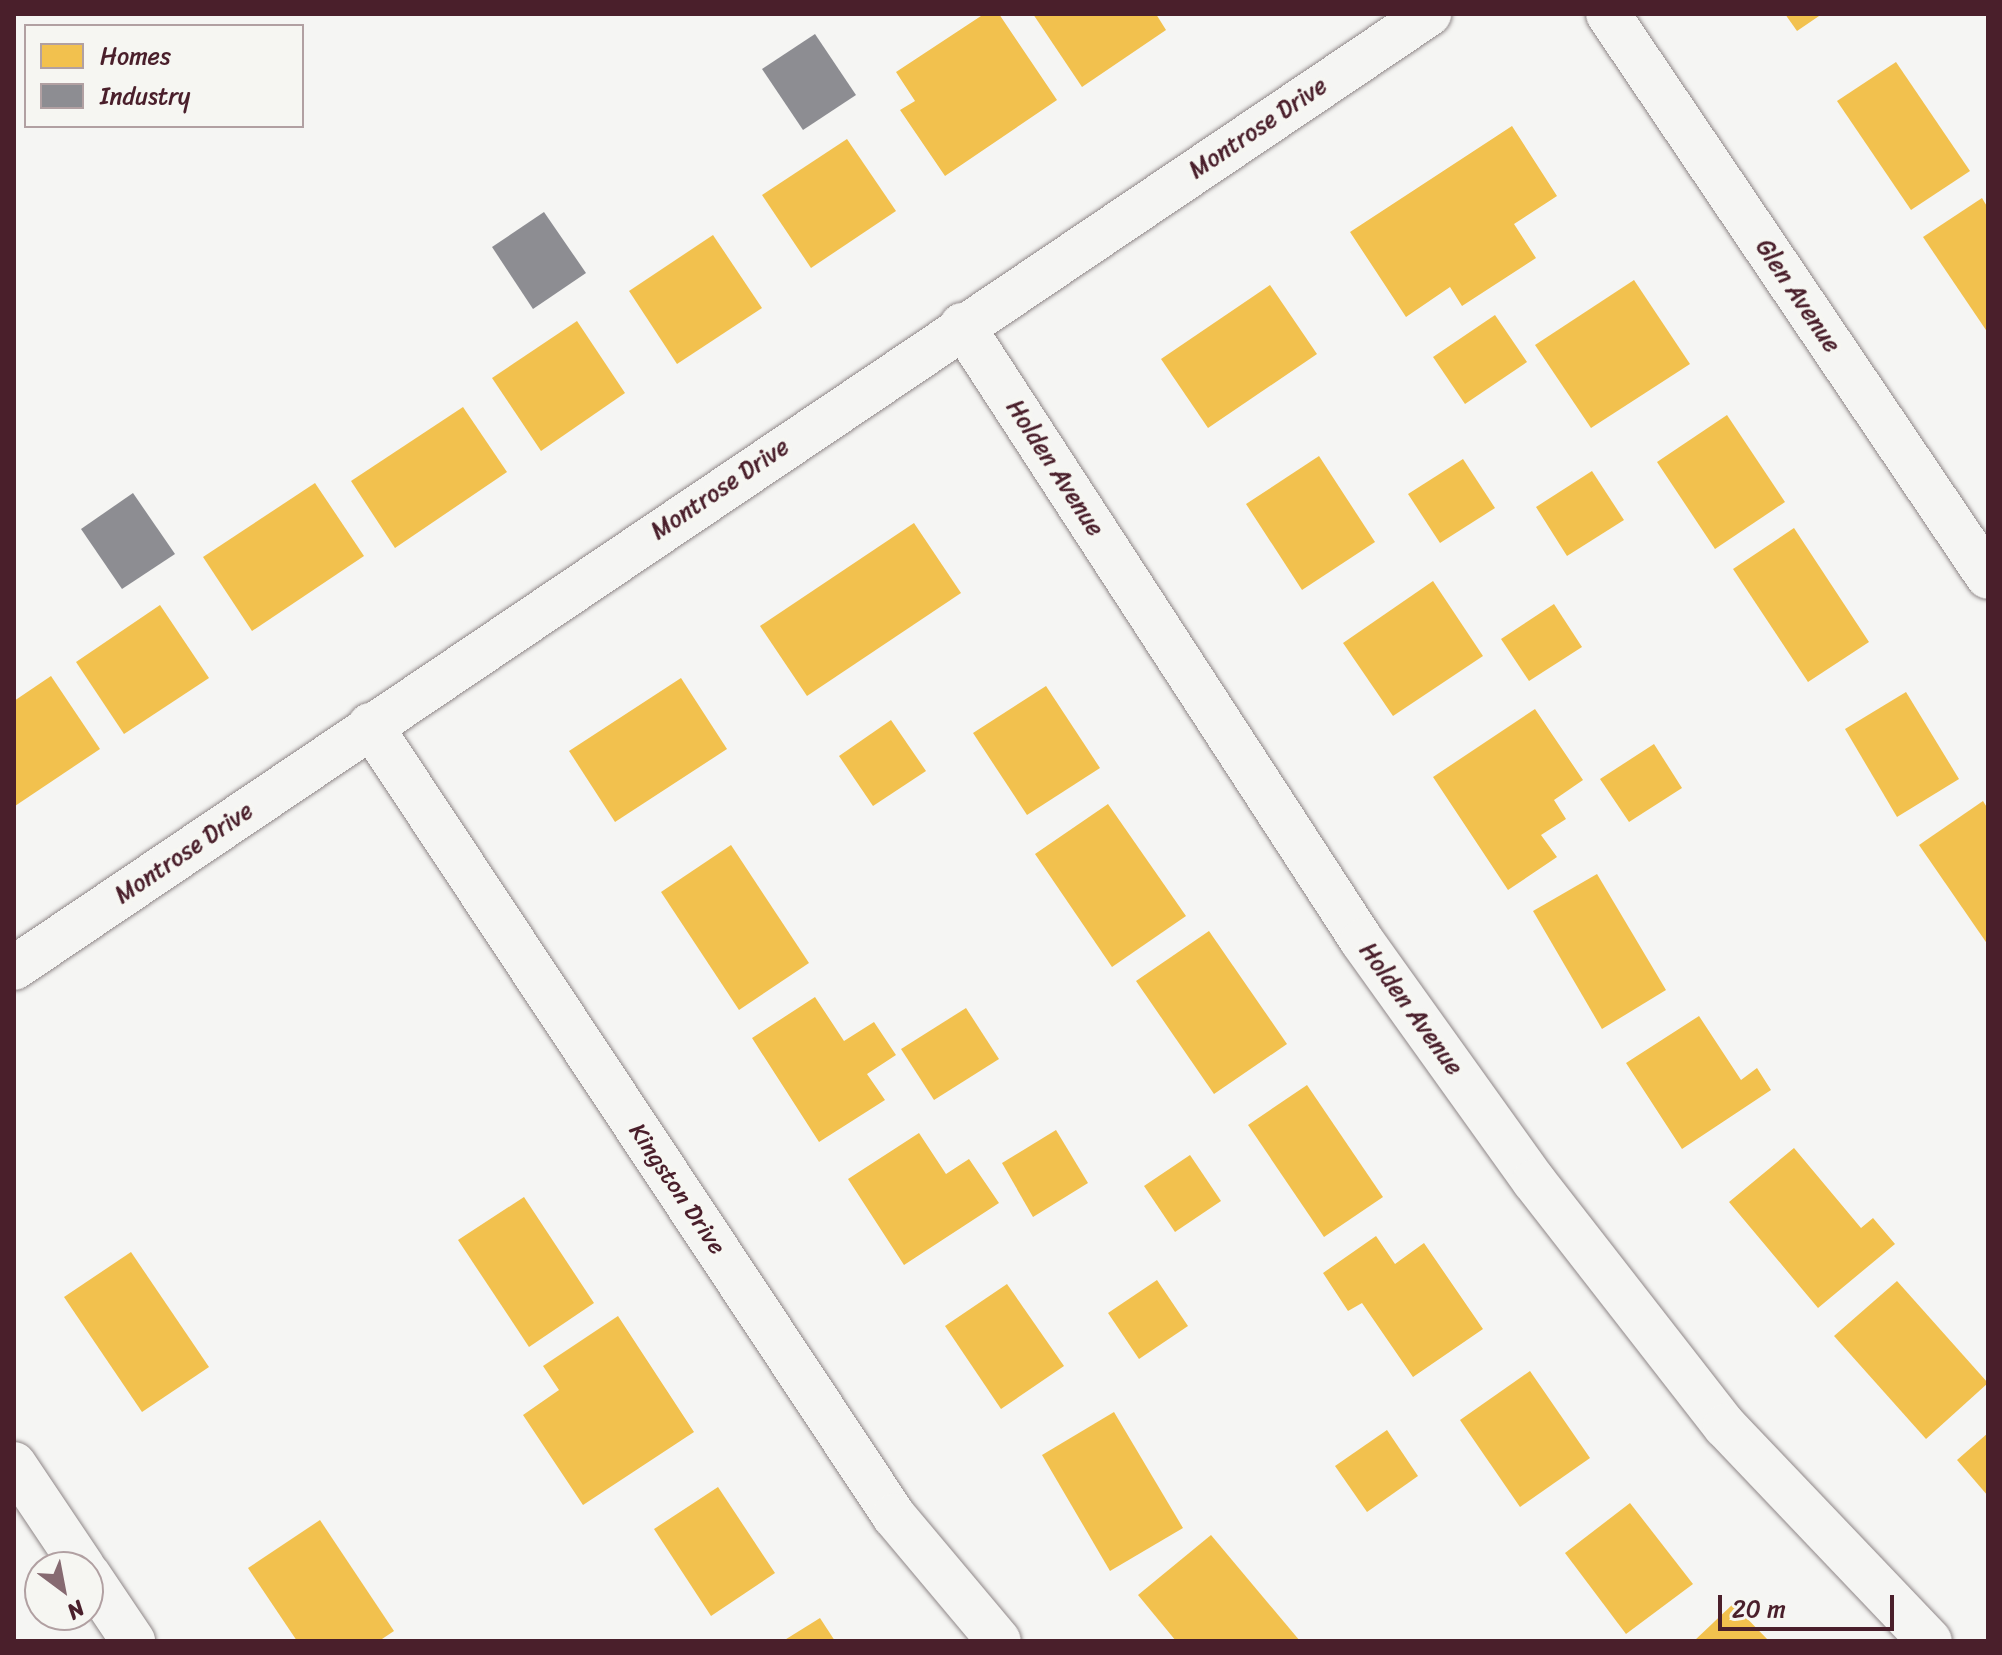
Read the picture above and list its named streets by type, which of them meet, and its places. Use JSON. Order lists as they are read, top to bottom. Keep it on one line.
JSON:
{"streets":{"street":["Montrose Drive","Glen Avenue","Holden Avenue","Kingston Drive"]},"crossings":[["Montrose Drive","Holden Avenue"],["Montrose Drive","Kingston Drive"]],"legend":["Homes","Industry"],"scale_bar":"20 m","north":"bottom right"}
